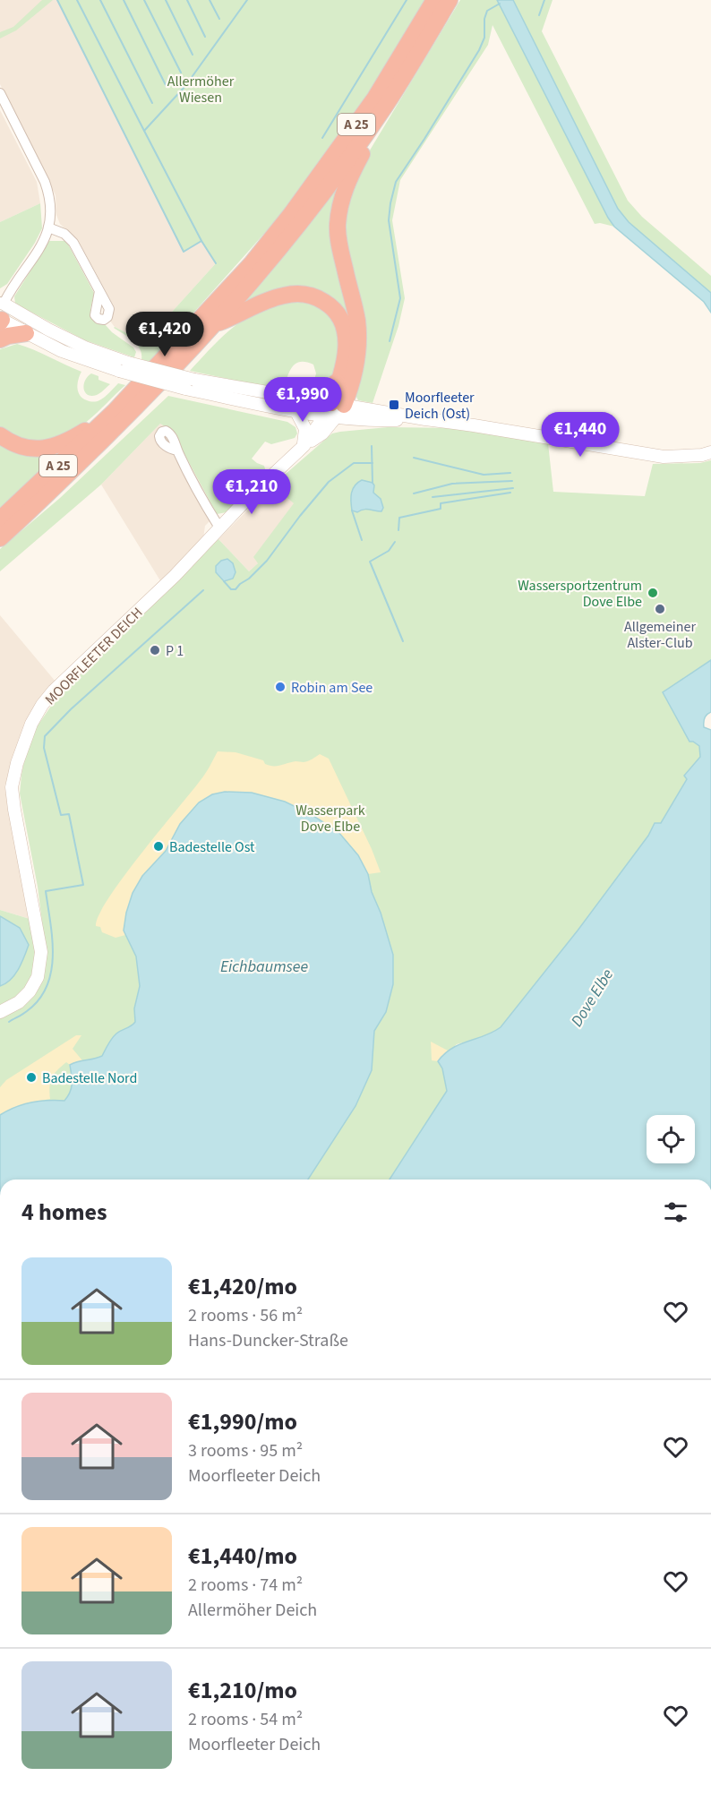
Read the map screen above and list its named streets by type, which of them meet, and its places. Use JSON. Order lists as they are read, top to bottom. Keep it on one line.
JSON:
{"streets":{"highway":["A 25"],"street":["MOORFLEETER DEICH"]},"water":["Eichbaumsee","Dove Elbe"],"parks":["Allermöher Wiesen","Wasserpark Dove Elbe"],"places":{"transit":["Moorfleeter Deich (Ost)"],"other":["Wassersportzentrum Dove Elbe","Allgemeiner Alster-Club","P 1","Robin am See","Badestelle Ost","Badestelle Nord"]},"page":{"price":["€1,420","€1,990","€1,440","€1,210"],"heading":"4 homes","list":[{"name":"€1,420/mo","note":"2 rooms · 56 m² · Hans-Duncker-Straße"},{"name":"€1,990/mo","note":"3 rooms · 95 m² · Moorfleeter Deich"},{"name":"€1,440/mo","note":"2 rooms · 74 m² · Allermöher Deich"},{"name":"€1,210/mo","note":"2 rooms · 54 m² · Moorfleeter Deich"}]}}
